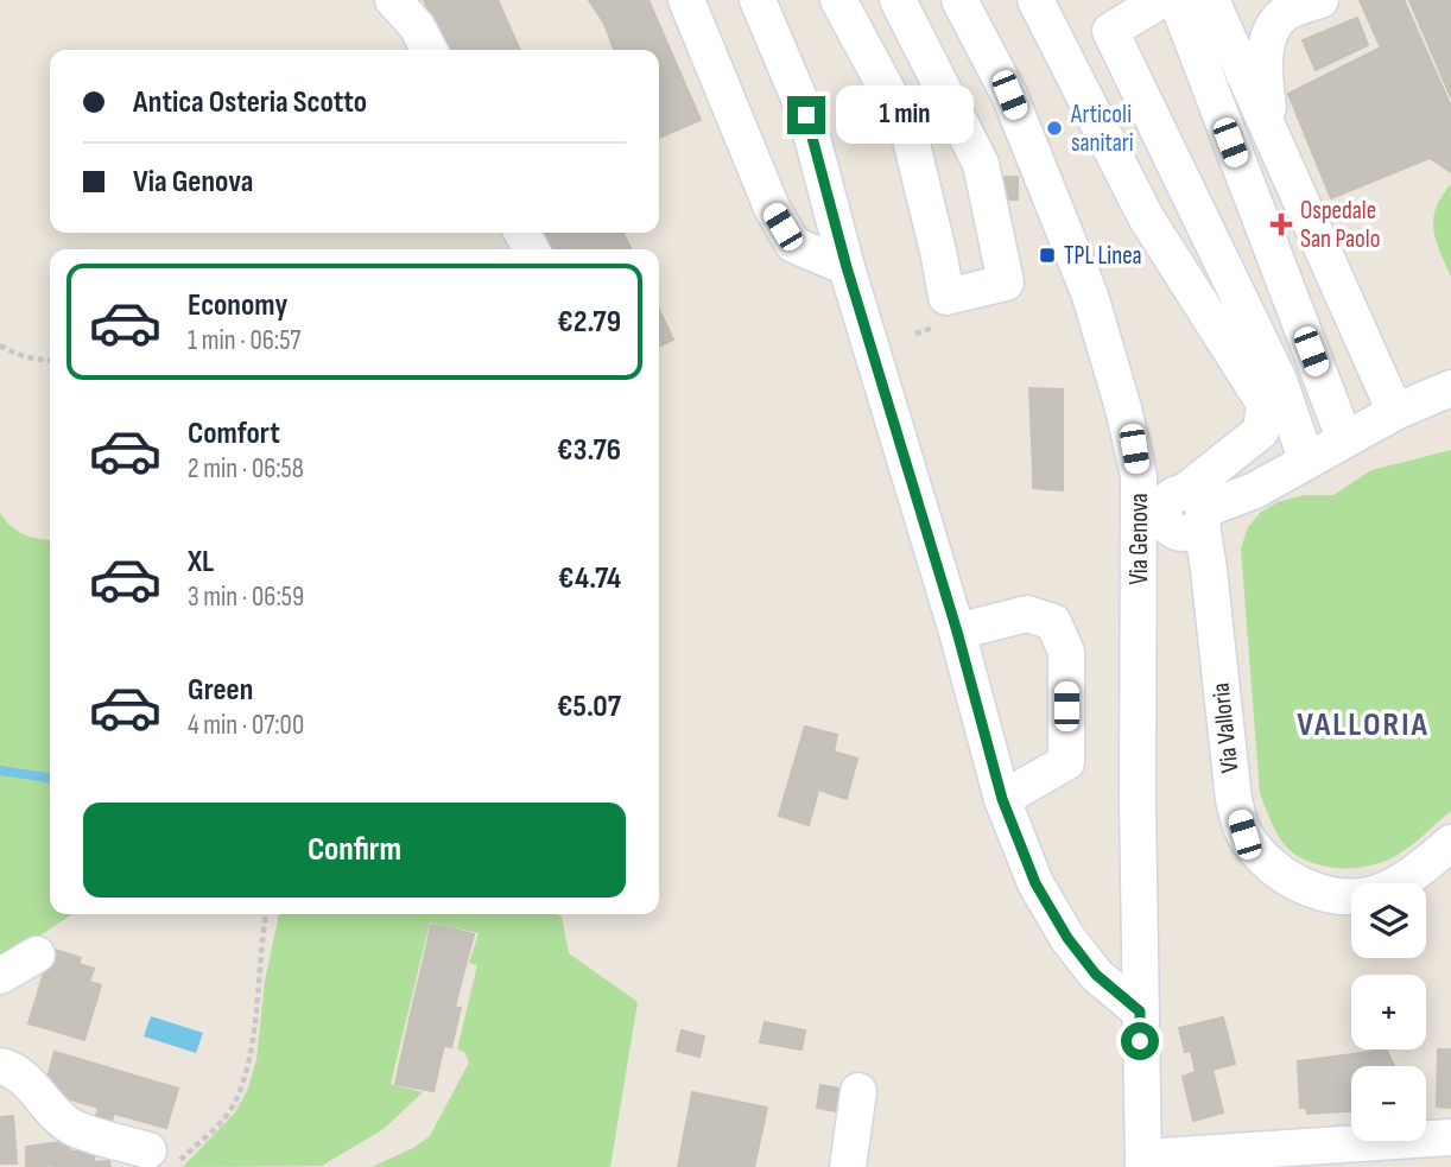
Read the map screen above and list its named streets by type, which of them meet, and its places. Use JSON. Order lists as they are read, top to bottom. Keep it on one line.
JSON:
{"streets":{"street":["Via Genova","Via Valloria"]},"crossings":[["Via Genova","Via Valloria"]],"districts":["VALLORIA"],"places":{"other":["Articoli sanitari"],"health":["Ospedale San Paolo"],"transit":["TPL Linea"]},"page":{"banner":["Antica Osteria Scotto","Via Genova"],"bubble":"1 min","list":[{"name":"Economy","note":"1 min · 06:57","value":"€2.79"},{"name":"Comfort","note":"2 min · 06:58","value":"€3.76"},{"name":"XL","note":"3 min · 06:59","value":"€4.74"},{"name":"Green","note":"4 min · 07:00","value":"€5.07"}],"buttons":"Confirm","map_buttons":["+","−"]}}
